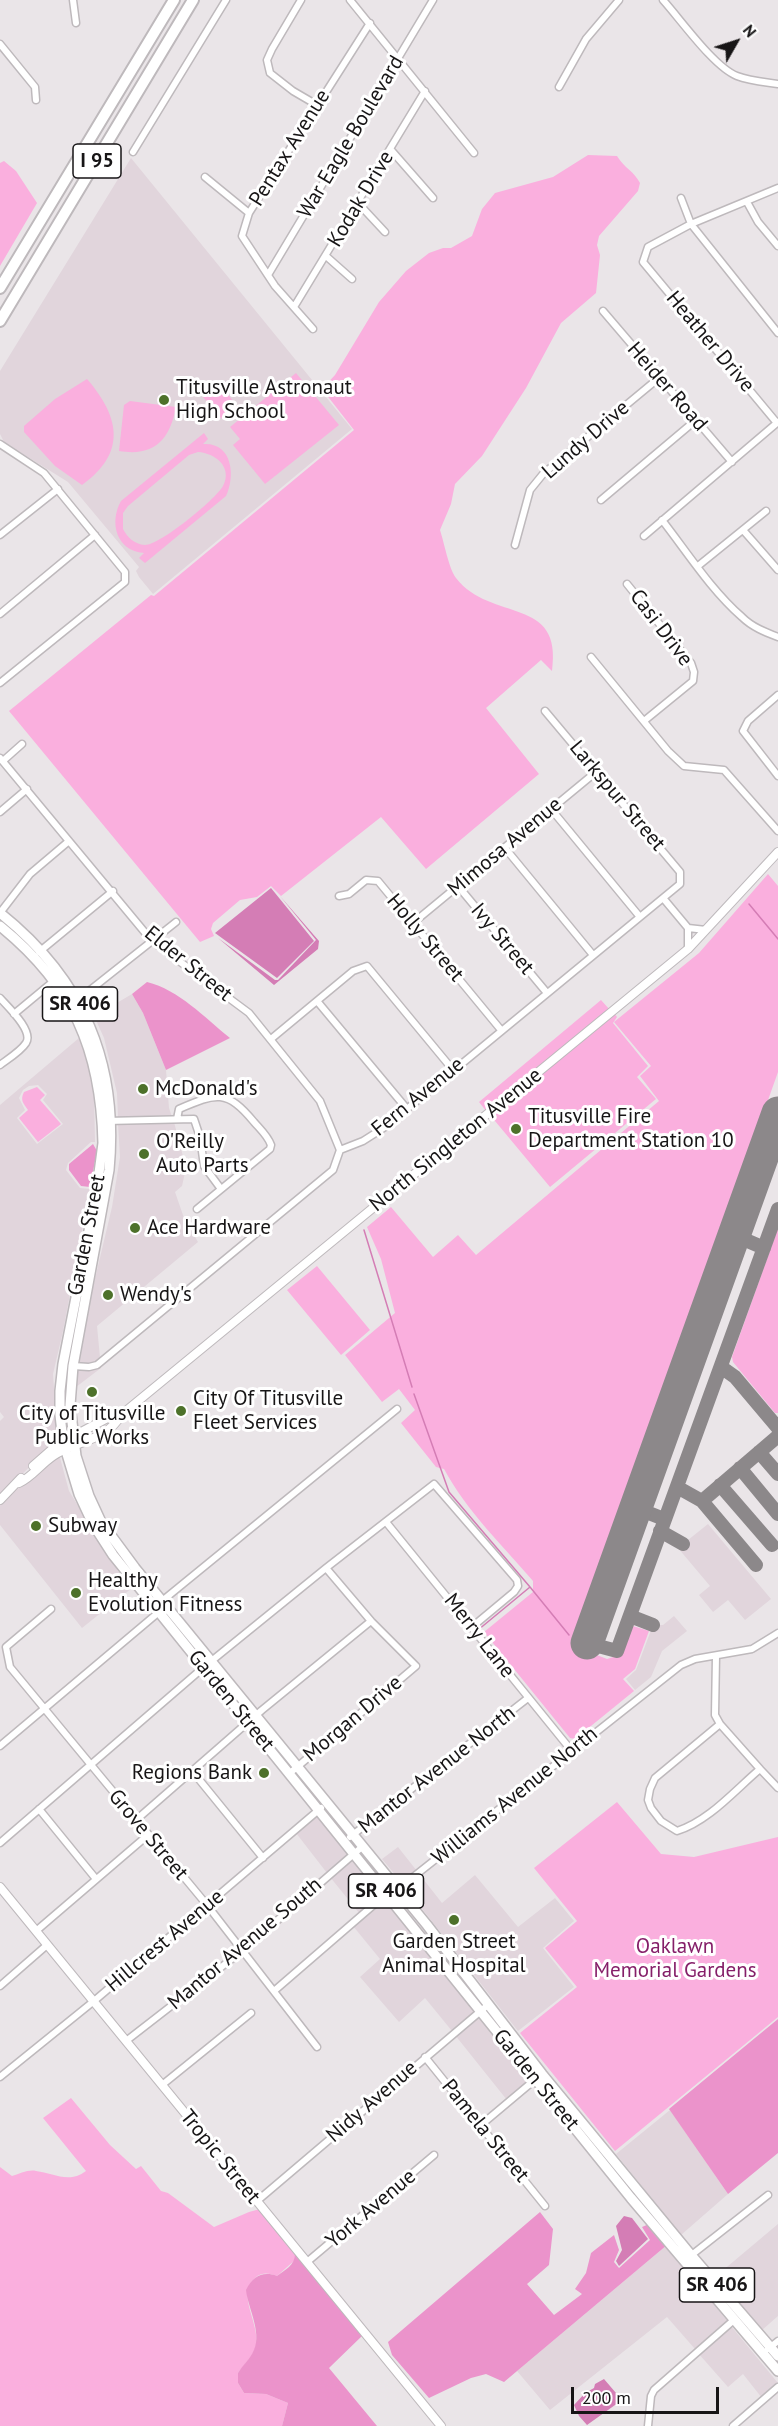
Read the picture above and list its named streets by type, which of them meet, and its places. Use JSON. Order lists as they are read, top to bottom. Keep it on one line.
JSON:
{"streets":{"highway":["I 95"],"main road":["SR 406","Garden Street"],"street":["War Eagle Boulevard","Pentax Avenue","Kodak Drive","Heather Drive","Heider Road","Lundy Drive","Casi Drive","Larkspur Street","Mimosa Avenue","Holly Street","Ivy Street","Elder Street","Fern Avenue","North Singleton Avenue","Merry Lane","Morgan Drive","Mantor Avenue North","Williams Avenue North","Grove Street","Hillcrest Avenue","Mantor Avenue South","Nidy Avenue","Pamela Street","Tropic Street","York Avenue"]},"crossings":[["War Eagle Boulevard","Pentax Avenue"],["Heider Road","Lundy Drive"],["Larkspur Street","Mimosa Avenue"],["Larkspur Street","Fern Avenue"],["Mimosa Avenue","Holly Street"],["Mimosa Avenue","Ivy Street"],["Holly Street","Fern Avenue"],["Ivy Street","Fern Avenue"],["Elder Street","Fern Avenue"],["North Singleton Avenue","Garden Street"],["Garden Street","Morgan Drive"],["Garden Street","Mantor Avenue North"],["Garden Street","Williams Avenue North"],["Garden Street","Hillcrest Avenue"],["Garden Street","Mantor Avenue South"],["Garden Street","Nidy Avenue"],["Merry Lane","Mantor Avenue North"],["Merry Lane","Williams Avenue North"],["Grove Street","Hillcrest Avenue"],["Grove Street","Mantor Avenue South"],["Hillcrest Avenue","Tropic Street"],["Mantor Avenue South","Tropic Street"],["Nidy Avenue","Pamela Street"],["Nidy Avenue","Tropic Street"],["Tropic Street","York Avenue"]],"parks":["Oaklawn Memorial Gardens"],"places":["Titusville Astronaut High School","McDonald's","Titusville Fire Department Station 10","O'Reilly Auto Parts","Ace Hardware","Wendy's","City of Titusville Public Works","City Of Titusville Fleet Services","Subway","Healthy Evolution Fitness","Regions Bank","Garden Street Animal Hospital"],"scale_bar":"200 m","north":"top right"}
